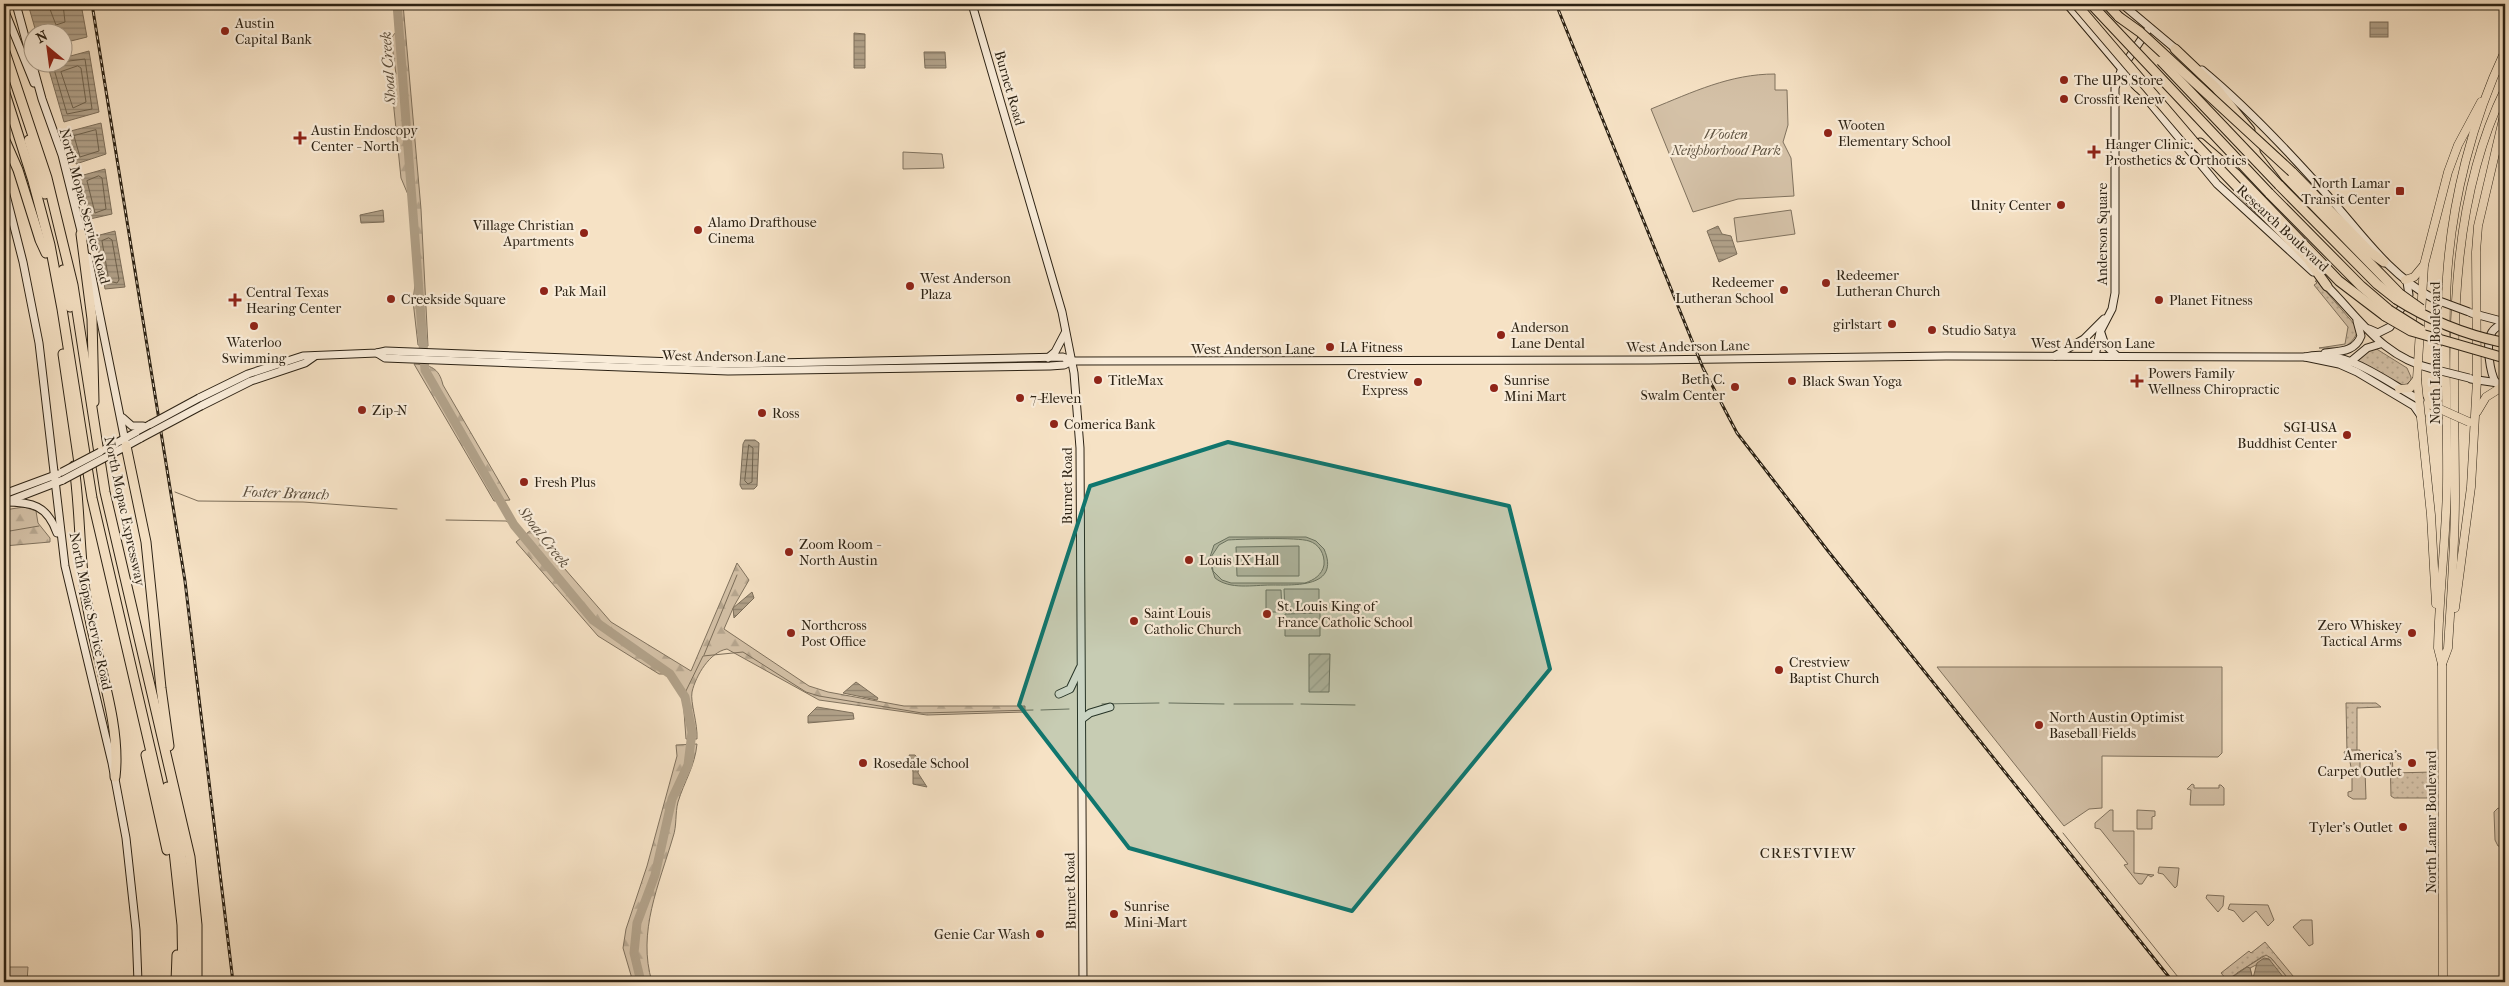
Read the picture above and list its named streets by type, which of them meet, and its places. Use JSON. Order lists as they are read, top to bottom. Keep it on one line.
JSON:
{"streets":{"highway":["North Mopac Expressway"],"main road":["Burnet Road","North Mopac Service Road","Research Boulevard","Anderson Square","West Anderson Lane","North Lamar Boulevard"]},"crossings":[["Burnet Road","West Anderson Lane"],["North Mopac Service Road","West Anderson Lane"],["Research Boulevard","Anderson Square"],["Research Boulevard","West Anderson Lane"],["Anderson Square","West Anderson Lane"]],"districts":["CRESTVIEW"],"water":["Shoal Creek","Foster Branch"],"parks":["Wooten Neighborhood Park"],"places":{"other":["Austin Capital Bank","The UPS Store","Crossfit Renew","Wooten Elementary School","Unity Center","Alamo Drafthouse Cinema","Village Christian Apartments","Redeemer Lutheran Church","West Anderson Plaza","Redeemer Lutheran School","Pak Mail","Creekside Square","Planet Fitness","girlstart","Waterloo Swimming","Studio Satya","Anderson Lane Dental","LA Fitness","TitleMax","Black Swan Yoga","Crestview Express","Beth C. Swalm Center","Sunrise Mini Mart","7-Eleven","Zip-N","Ross","Comerica Bank","SGI-USA Buddhist Center","Fresh Plus","Zoom Room - North Austin","Louis IX Hall","St. Louis King of France Catholic School","Saint Louis Catholic Church","Northcross Post Office","Zero Whiskey Tactical Arms","Crestview Baptist Church","North Austin Optimist Baseball Fields","Rosedale School","America's Carpet Outlet","Tyler's Outlet","Sunrise Mini-Mart","Genie Car Wash"],"health":["Austin Endoscopy Center - North","Hanger Clinic: Prosthetics & Orthotics","Central Texas Hearing Center","Powers Family Wellness Chiropractic"],"transit":["North Lamar Transit Center"]},"north":"top left"}
